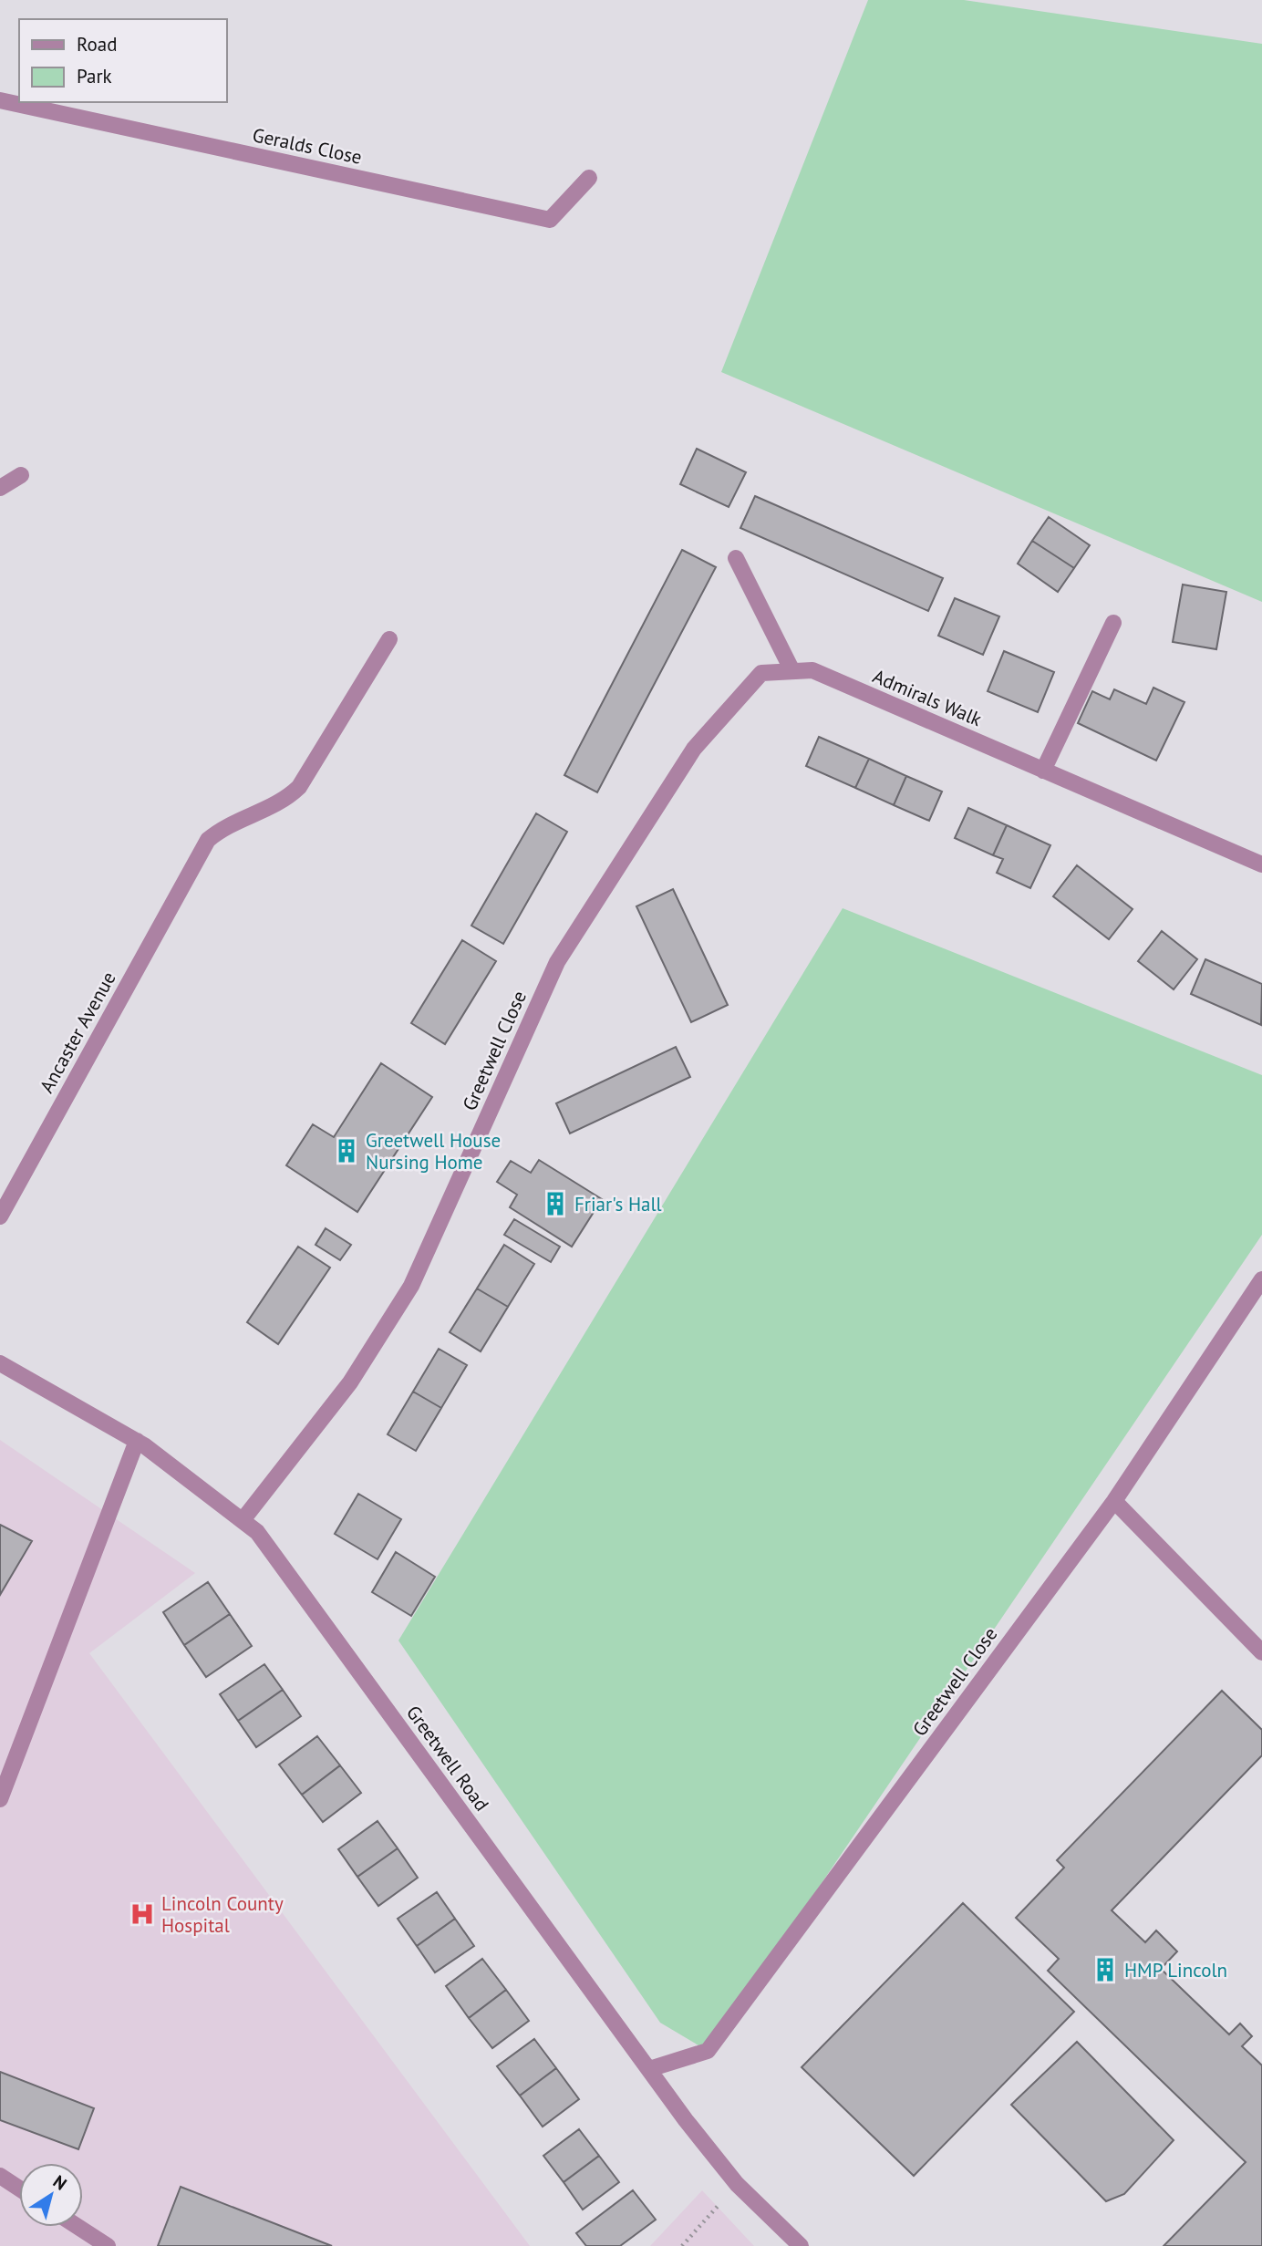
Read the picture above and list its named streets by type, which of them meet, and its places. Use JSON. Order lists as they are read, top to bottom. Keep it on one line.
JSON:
{"streets":{"street":["Geralds Close","Admirals Walk","Ancaster Avenue","Greetwell Close","Greetwell Road"]},"crossings":[["Admirals Walk","Greetwell Close"],["Greetwell Close","Greetwell Road"]],"places":{"building":["Greetwell House Nursing Home","Friar's Hall","HMP Lincoln"],"hospital":["Lincoln County Hospital"]},"legend":["Road","Park"],"north":"top right"}
